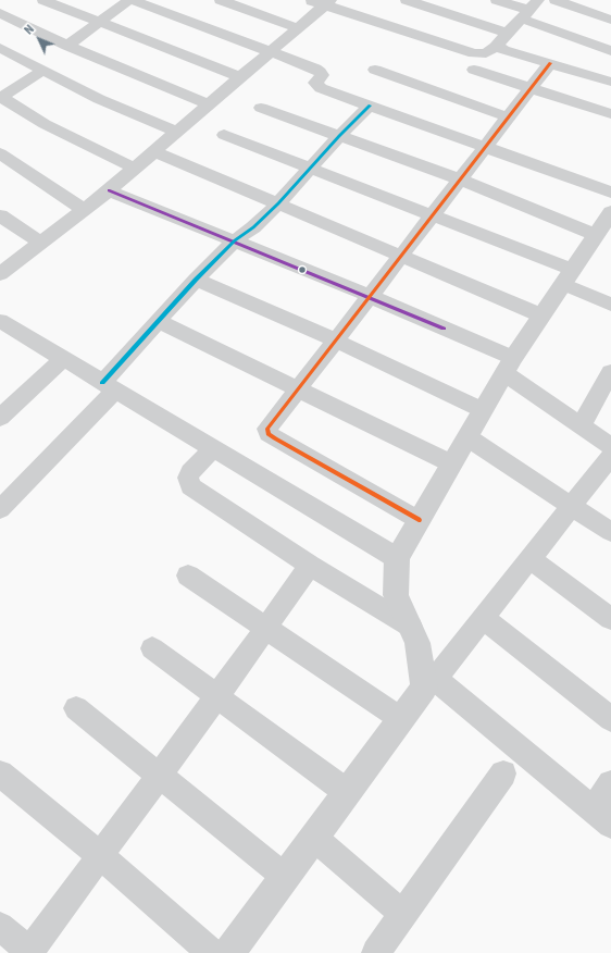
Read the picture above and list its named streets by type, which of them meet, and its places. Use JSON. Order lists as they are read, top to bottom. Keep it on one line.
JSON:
{"north":"top left"}
